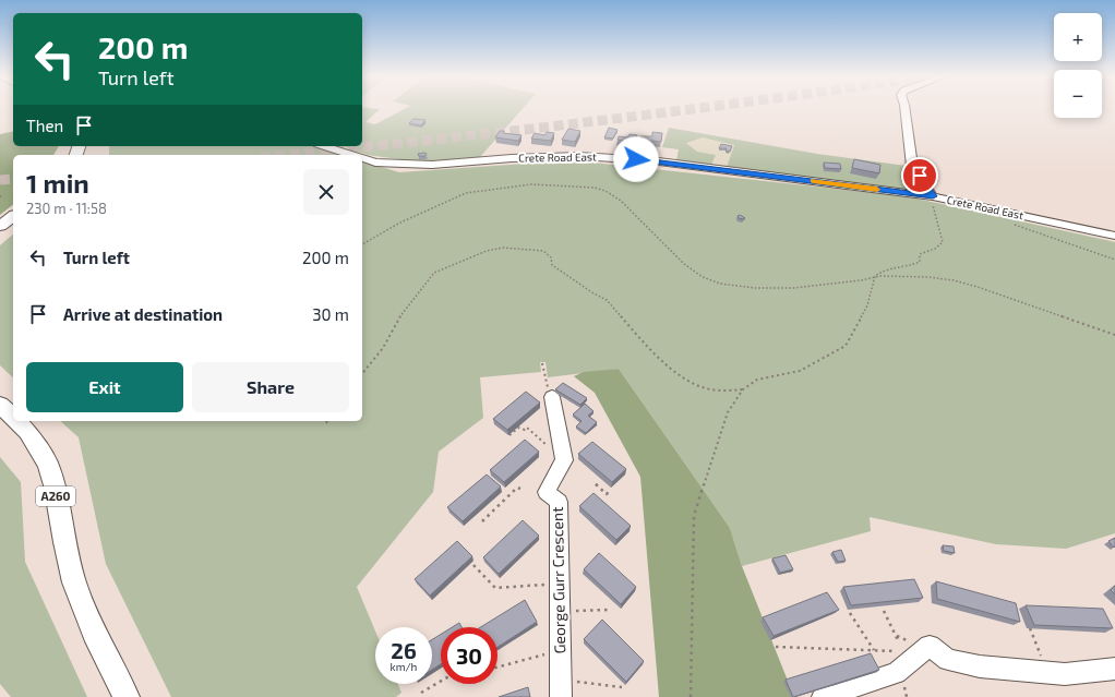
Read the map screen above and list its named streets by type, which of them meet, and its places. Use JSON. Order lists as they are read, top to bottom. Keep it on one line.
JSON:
{"streets":{"main road":["A260"],"street":["Crete Road East","George Gurr Crescent"]},"page":{"map_buttons":["+","−"],"turn":["200 m","Turn left"],"then":"Then","heading":["1 min","230 m · 11:58"],"list":[{"name":"Turn left","value":"200 m"},{"name":"Arrive at destination","value":"30 m"}],"buttons":["Exit","Share"],"speed":"26 km/h","limit":"30"}}
